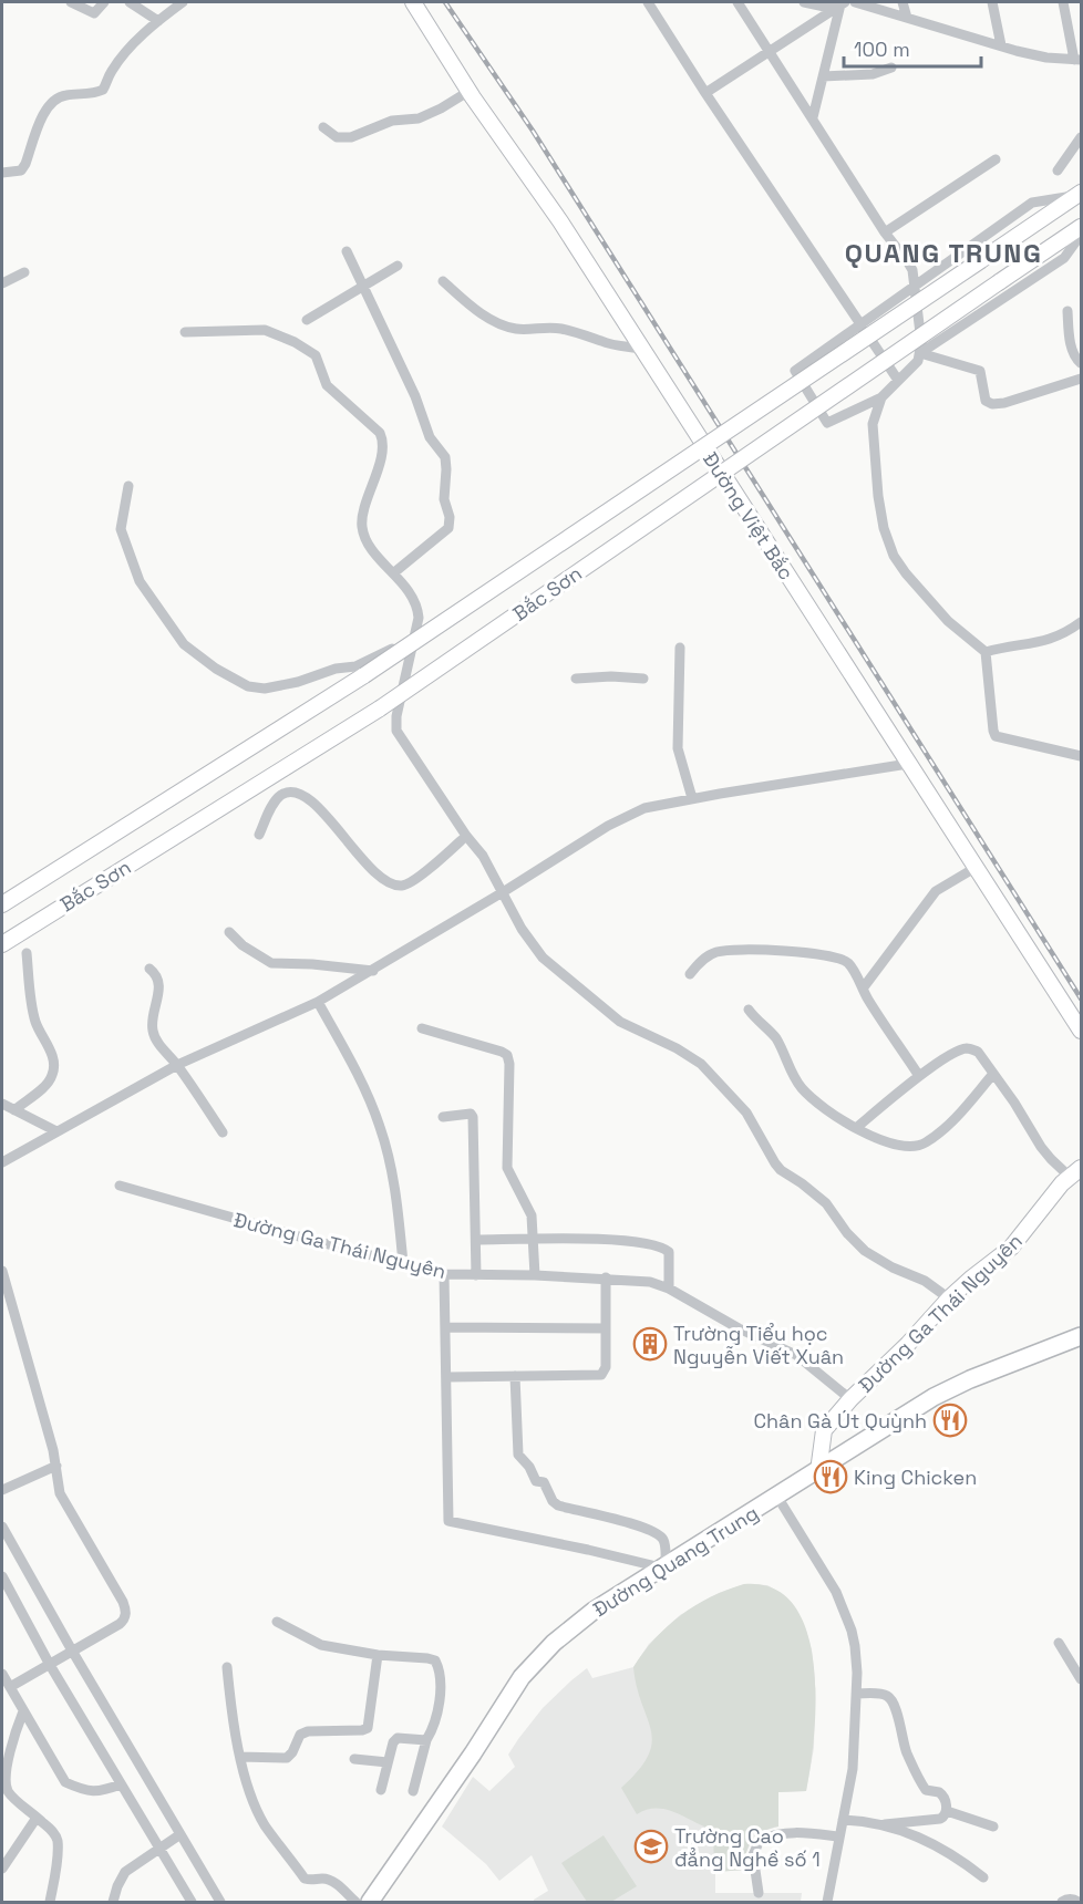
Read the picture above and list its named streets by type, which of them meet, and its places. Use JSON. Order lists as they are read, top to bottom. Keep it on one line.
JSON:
{"streets":{"main road":["Đường Việt Bắc","Bắc Sơn","Đường Ga Thái Nguyên","Đường Quang Trung"]},"crossings":[["Đường Ga Thái Nguyên","Đường Quang Trung"]],"districts":["QUANG TRUNG"],"places":{"building":["Trường Tiểu học Nguyễn Viết Xuân"],"restaurant":["Chân Gà Út Quỳnh","King Chicken"],"school or university":["Trường Cao đẳng Nghề số 1"]},"scale_bar":"100 m"}
